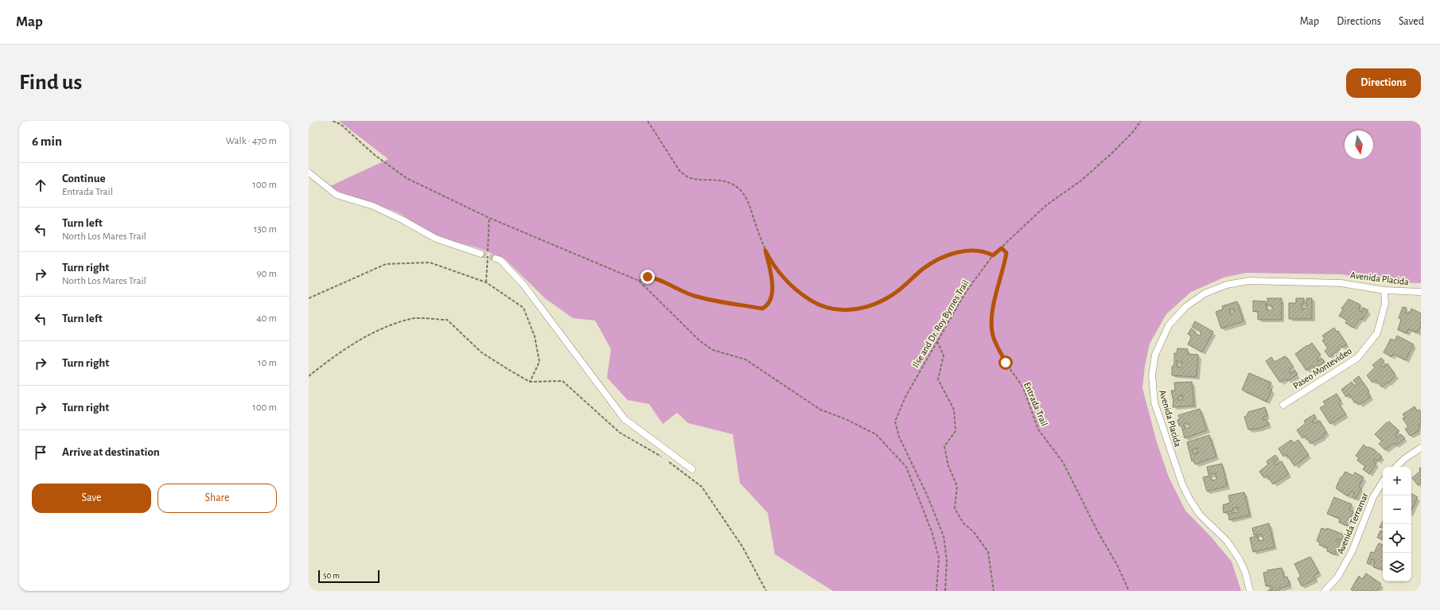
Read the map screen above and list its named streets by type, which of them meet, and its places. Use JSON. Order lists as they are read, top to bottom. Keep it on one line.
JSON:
{"streets":{"street":["Avenida Placida","Paseo Montevideo","Avenida Terramar"],"path":["Ilse and Dr. Roy Byrnes Trail","Entrada Trail"]},"crossings":[["Avenida Placida","Paseo Montevideo"],["Ilse and Dr. Roy Byrnes Trail","Entrada Trail"]],"scale_bar":"50 m","north":"bottom","page":{"header":"Map","nav":["Map","Directions","Saved"],"buttons":["Directions",["Save","Share"]],"title":"Find us","heading":["6 min","Walk · 470 m"],"list":[["Continue","Entrada Trail","100 m"],["Turn left","North Los Mares Trail","130 m"],["Turn right","North Los Mares Trail","90 m"],["Turn left","40 m"],["Turn right","10 m"],["Turn right","100 m"],"Arrive at destination"],"map_buttons":["+","−"],"scale":"50 m"}}
